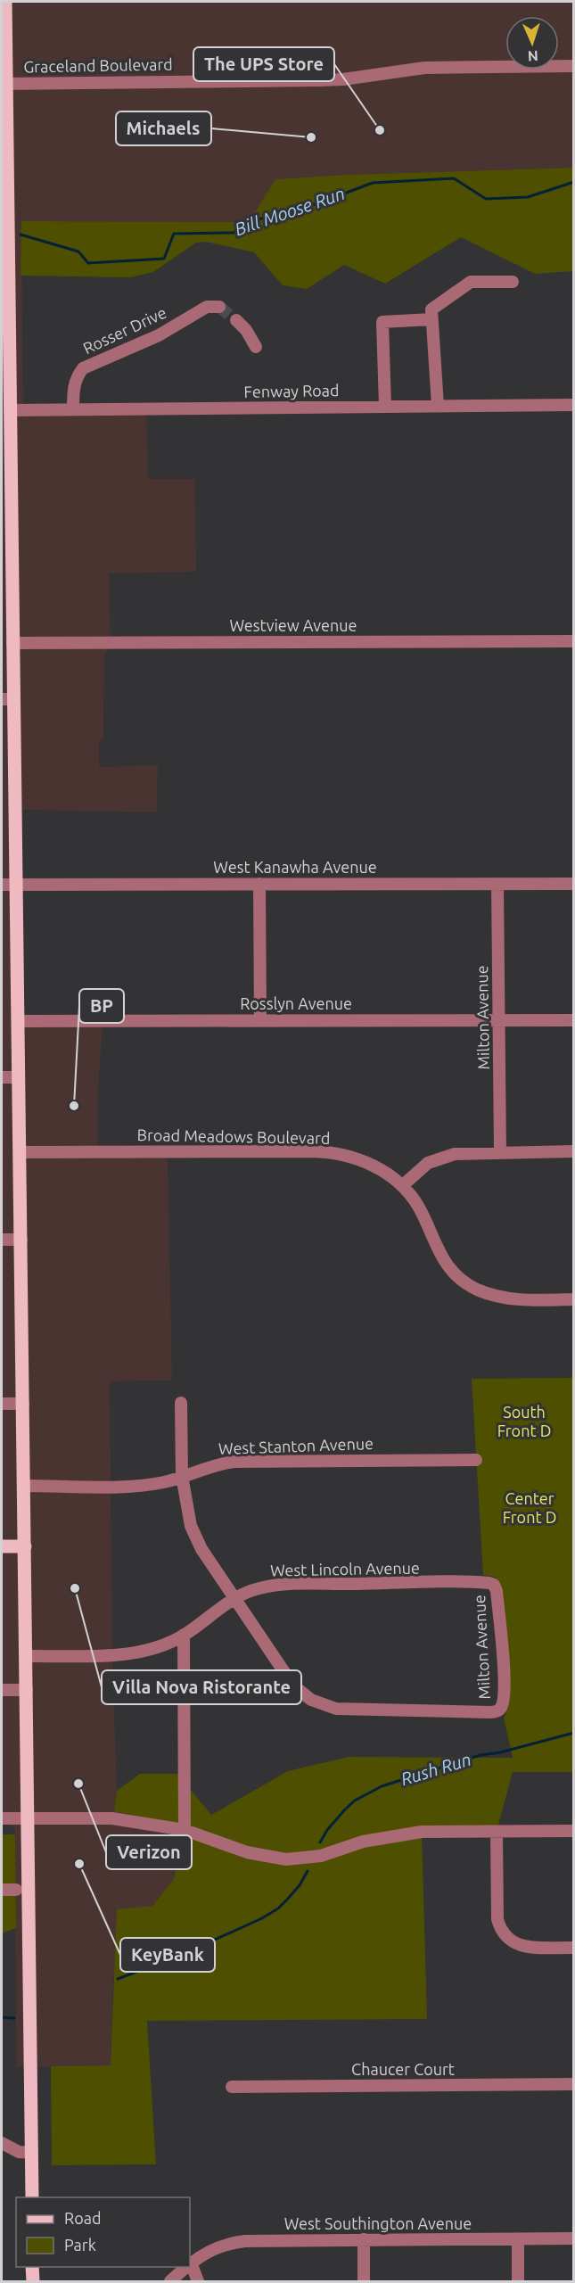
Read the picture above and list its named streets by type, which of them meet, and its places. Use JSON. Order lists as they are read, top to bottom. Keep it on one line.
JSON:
{"streets":{"street":["Graceland Boulevard","Rosser Drive","Fenway Road","Westview Avenue","West Kanawha Avenue","Rosslyn Avenue","Milton Avenue","Broad Meadows Boulevard","West Stanton Avenue","West Lincoln Avenue","Chaucer Court","West Southington Avenue"]},"crossings":[["Rosser Drive","Fenway Road"],["West Kanawha Avenue","Milton Avenue"],["Rosslyn Avenue","Milton Avenue"],["Milton Avenue","West Lincoln Avenue"]],"water":["Bill Moose Run","Rush Run"],"parks":["South Front D","Center Front D"],"places":["The UPS Store","Michaels","BP","Villa Nova Ristorante","Verizon","KeyBank"],"legend":["Road","Park"],"north":"bottom"}
